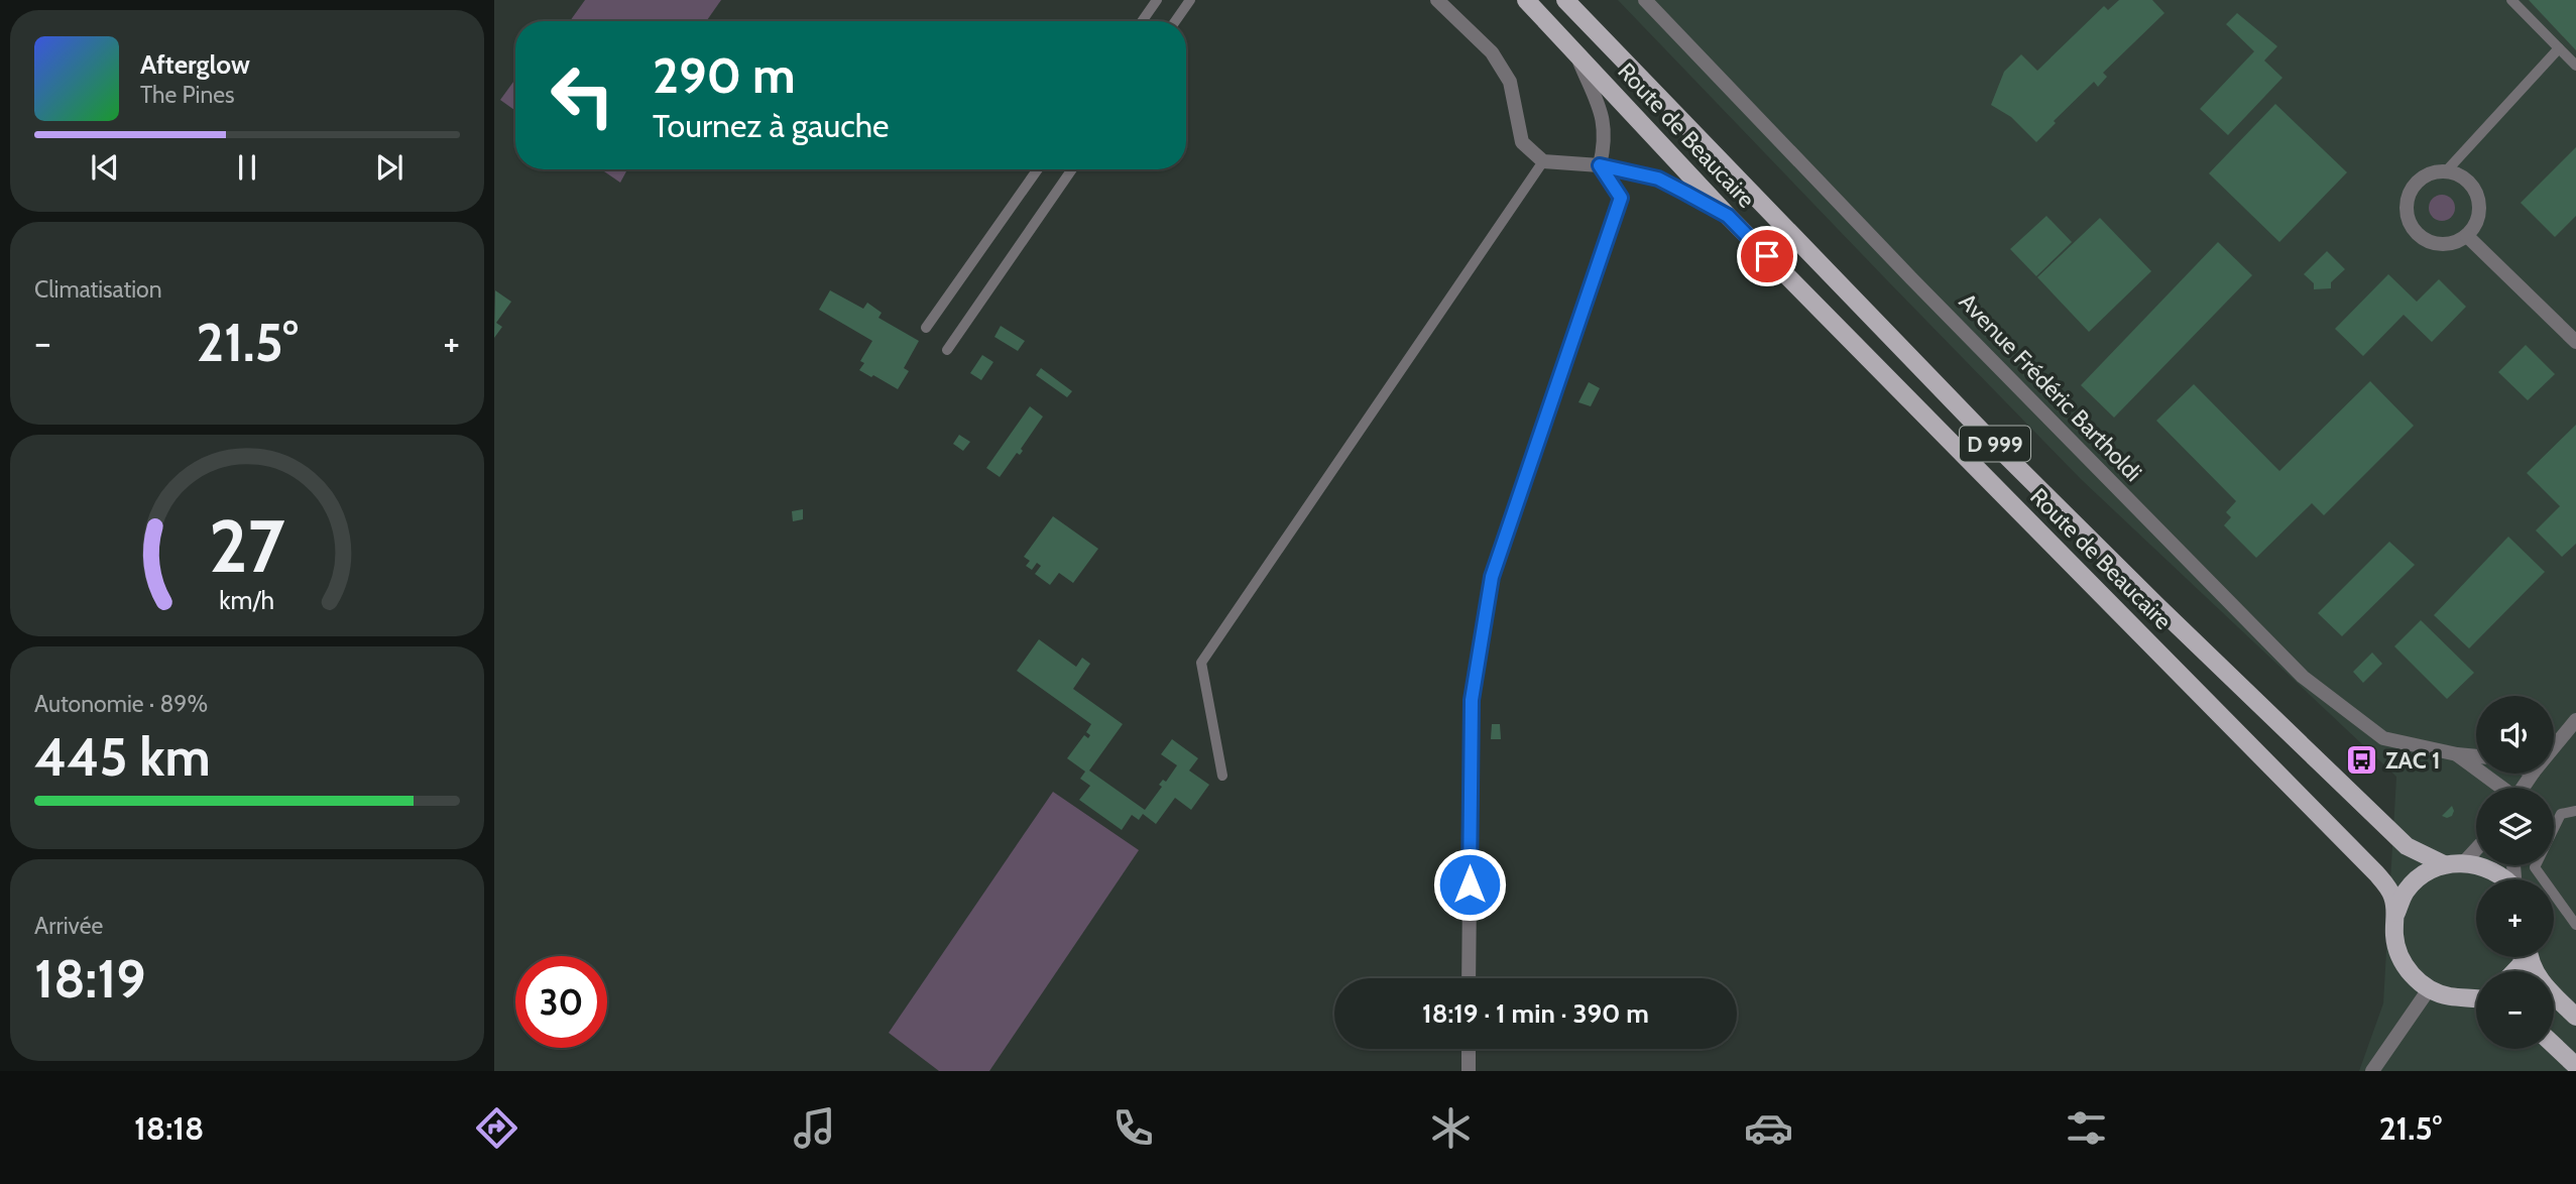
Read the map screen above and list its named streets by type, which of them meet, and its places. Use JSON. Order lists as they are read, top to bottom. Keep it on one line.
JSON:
{"streets":{"main road":["Route de Beaucaire","D 999"],"street":["Avenue Frédéric Bartholdi"]},"places":{"bus stop":["ZAC 1"]},"page":{"turn":["290 m","Tournez à gauche"],"song":["Afterglow","The Pines"],"tile":["Climatisation",["Autonomie · 89%","445 km"],["Arrivée","18:19"]],"heat":["−","21.5°","+"],"map_buttons":["+","−"],"limit":"30","trip":"18:19 · 1 min · 390 m","tabs":["18:18","21.5°"],"gauge":["27","km/h"]}}
